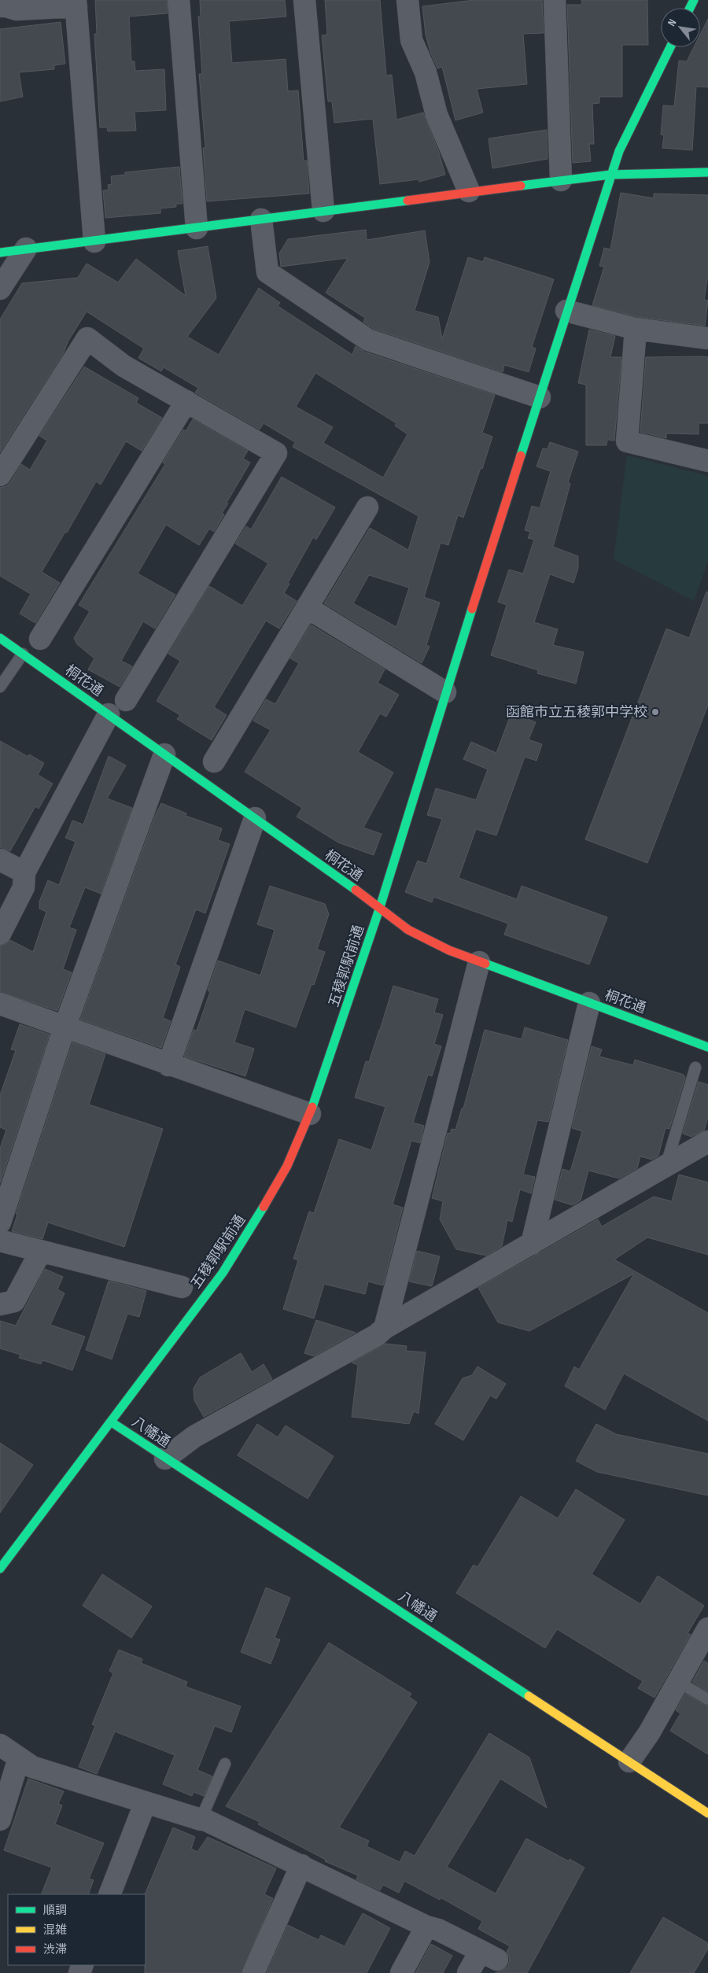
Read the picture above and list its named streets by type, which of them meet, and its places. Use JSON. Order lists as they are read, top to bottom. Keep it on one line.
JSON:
{"streets":{"street":["桐花通","五稜郭駅前通","八幡通"]},"crossings":[["桐花通","五稜郭駅前通"],["五稜郭駅前通","八幡通"]],"places":["函館市立五稜郭中学校"],"legend":["順調","混雑","渋滞"],"north":"top left"}
